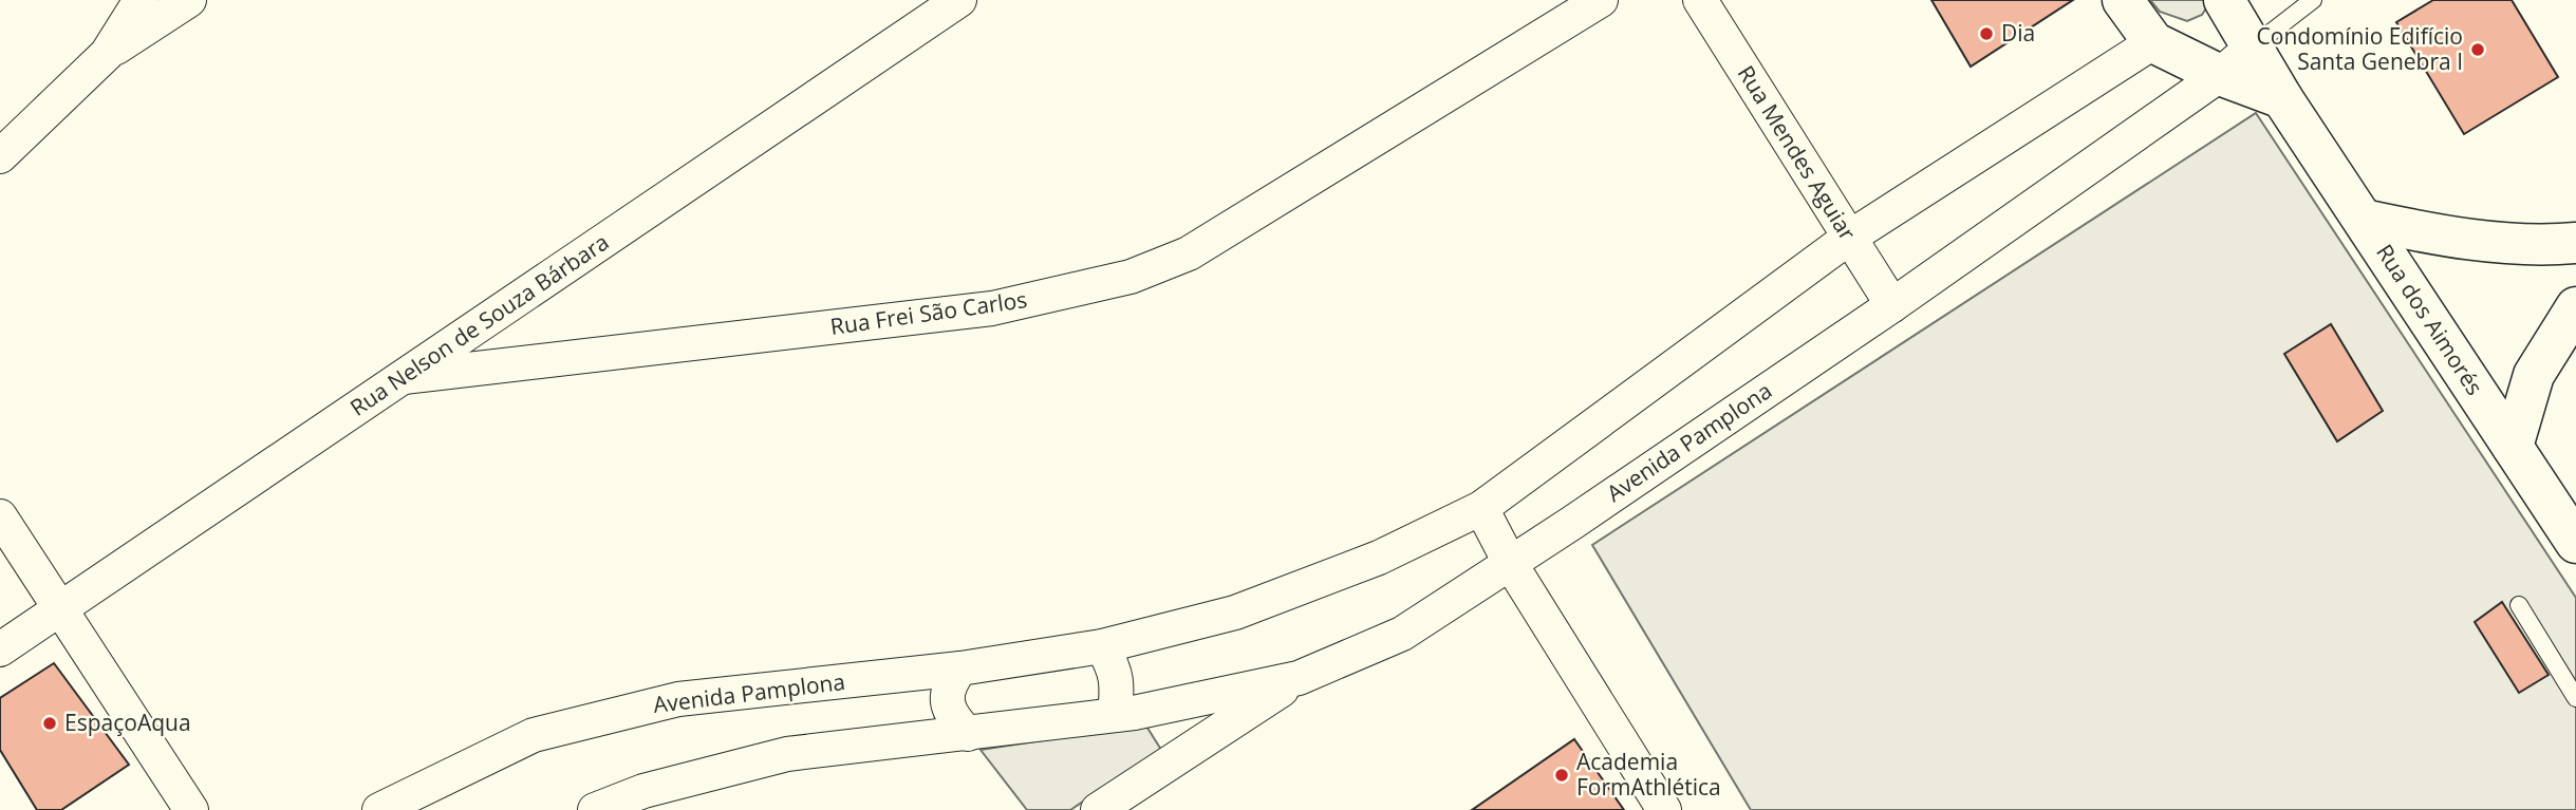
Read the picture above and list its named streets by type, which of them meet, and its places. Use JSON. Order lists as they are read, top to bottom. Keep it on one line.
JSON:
{"streets":{"street":["Rua Mendes Aguiar","Rua Frei São Carlos","Rua dos Aimorés","Rua Nelson de Souza Bárbara","Avenida Pamplona"]},"crossings":[["Rua Mendes Aguiar","Avenida Pamplona"],["Rua Frei São Carlos","Rua Nelson de Souza Bárbara"],["Rua dos Aimorés","Avenida Pamplona"]],"places":["Dia","Condomínio Edifício Santa Genebra I","EspaçoAqua","Academia FormAthlética"]}
